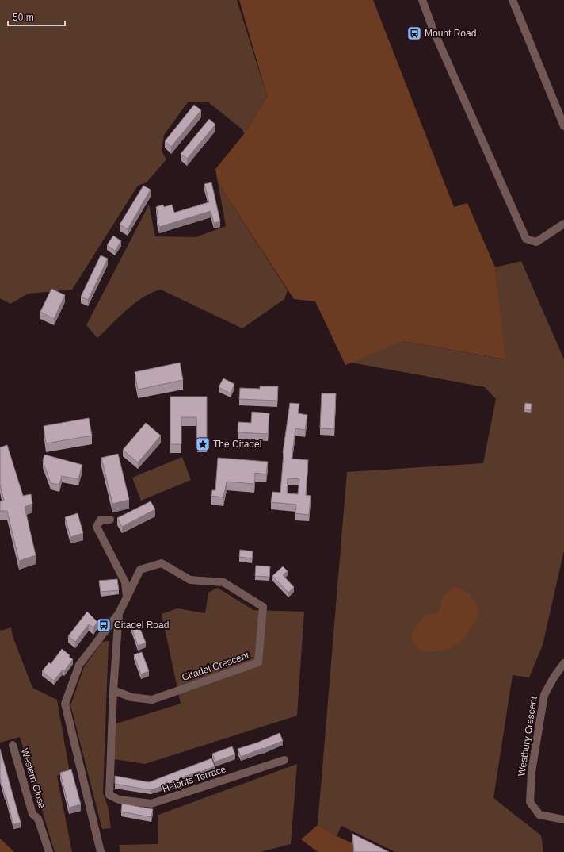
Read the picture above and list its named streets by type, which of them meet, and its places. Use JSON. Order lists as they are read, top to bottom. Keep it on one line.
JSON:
{"streets":{"street":["Citadel Crescent","Westbury Crescent","Western Close","Heights Terrace"]},"crossings":[["Citadel Crescent","Heights Terrace"]],"places":{"bus stop":["Mount Road","Citadel Road"],"place":["The Citadel"]},"scale_bar":"50 m"}
